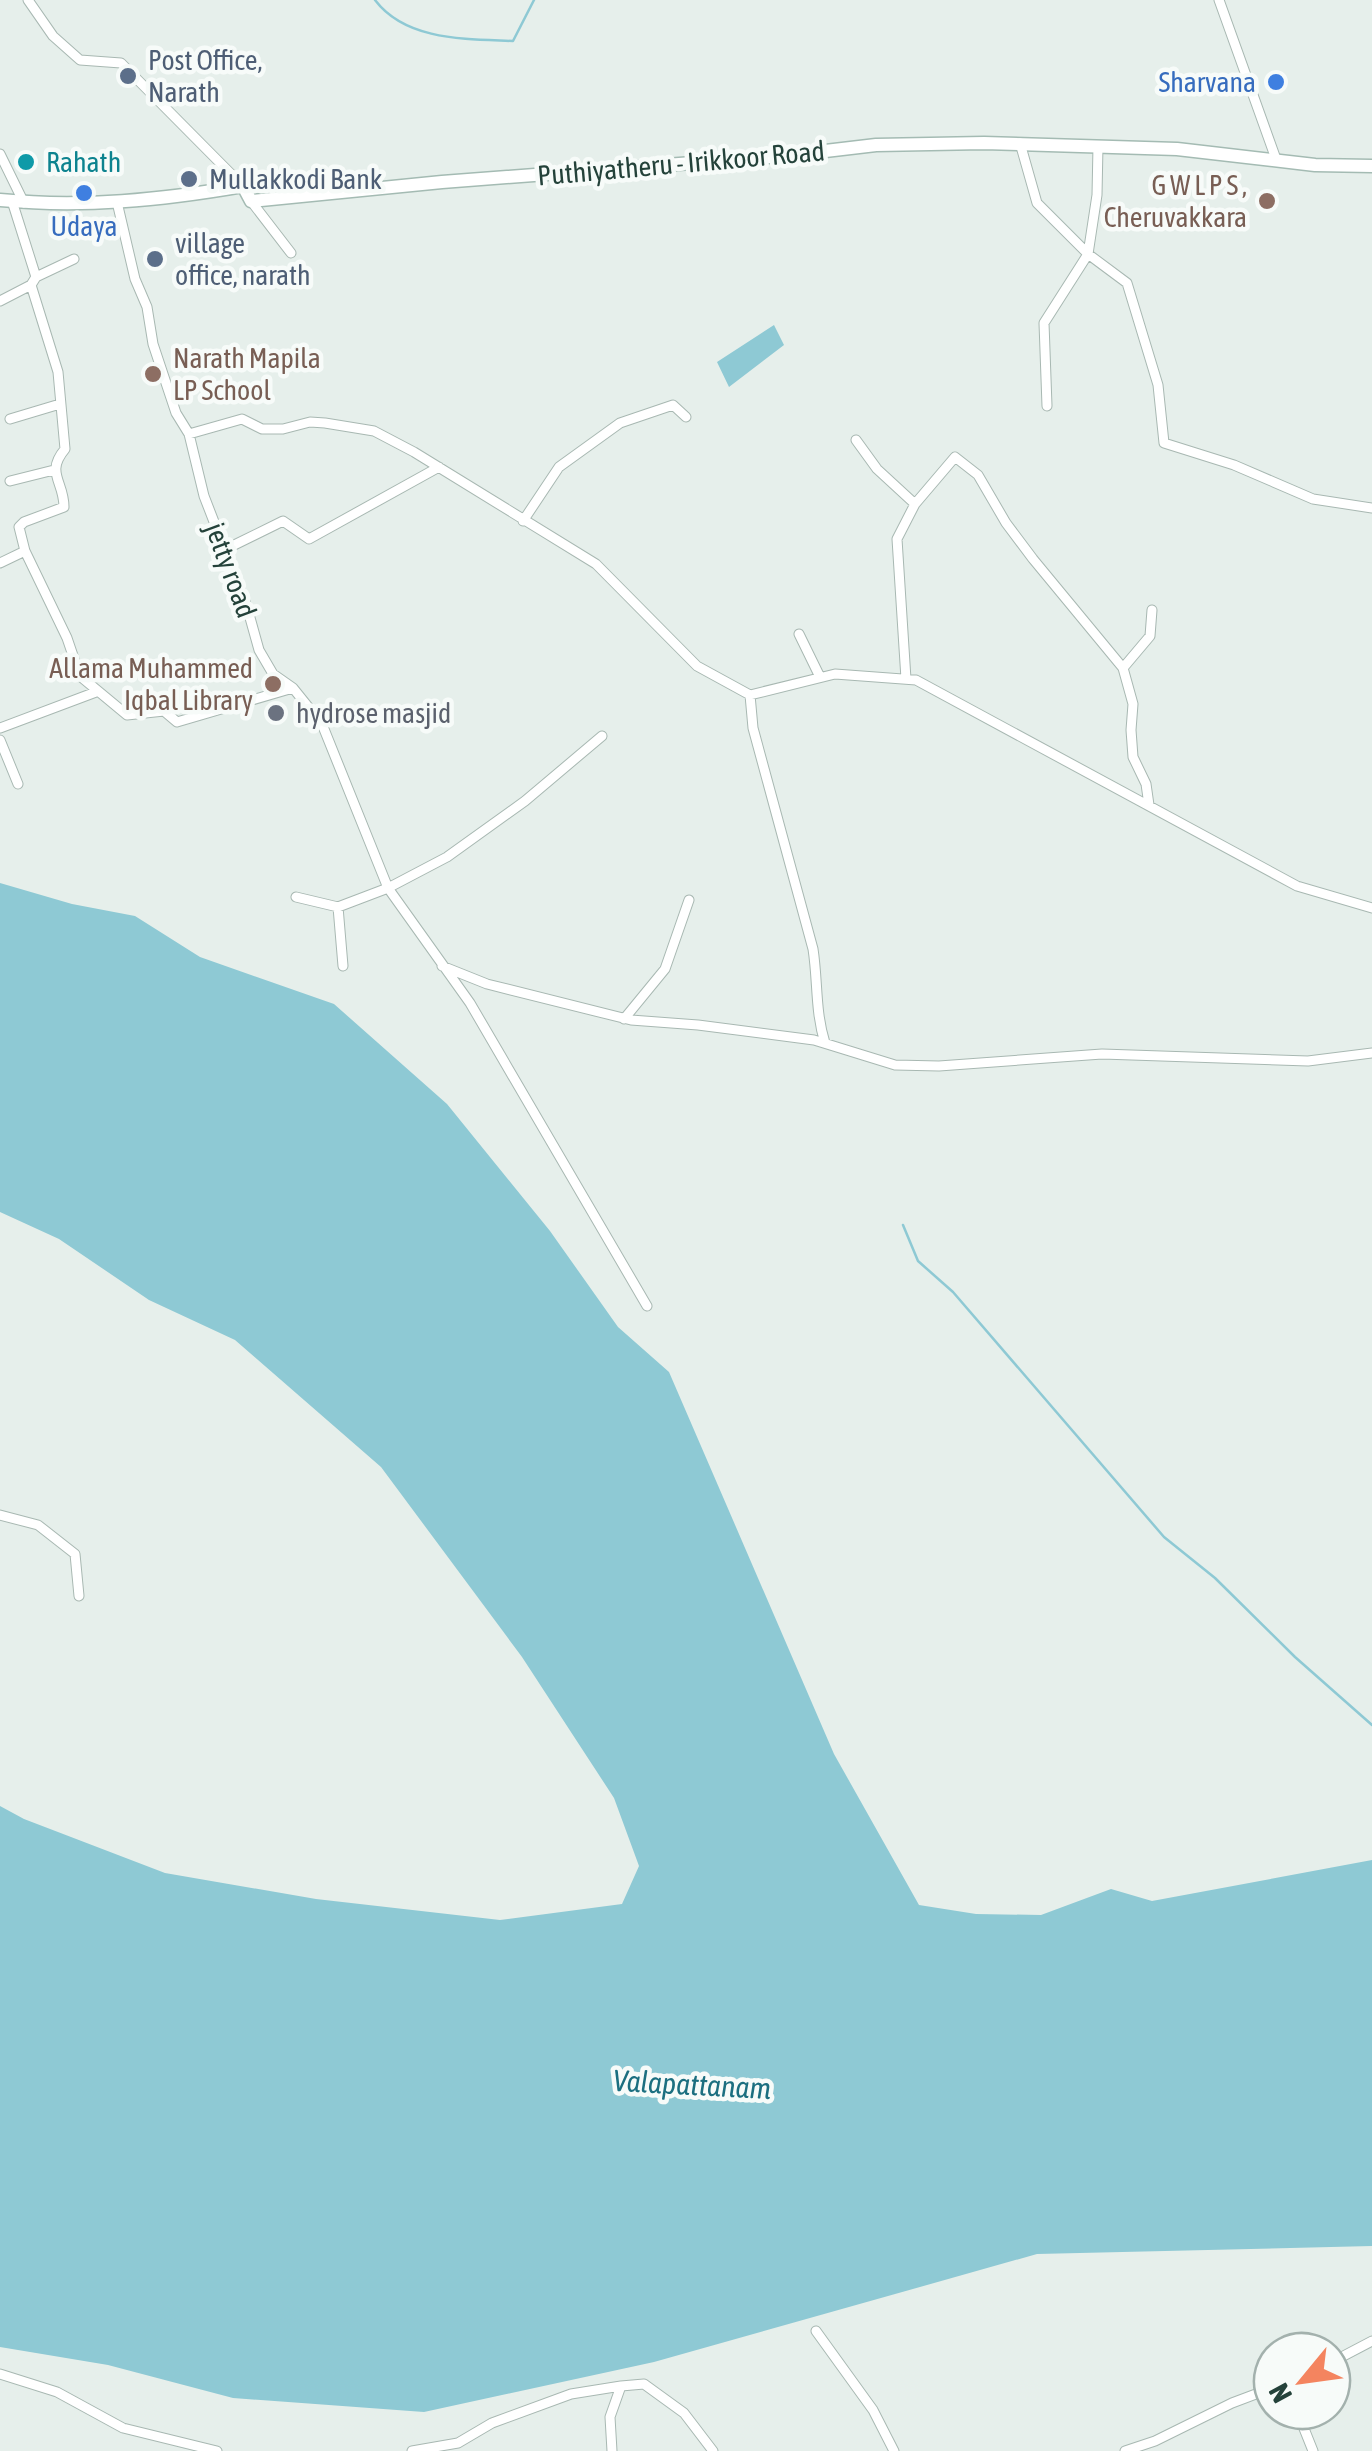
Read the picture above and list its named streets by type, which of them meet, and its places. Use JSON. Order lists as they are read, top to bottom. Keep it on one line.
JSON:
{"streets":{"main road":["Puthiyatheru - Irikkoor Road"],"street":["jetty road"]},"water":["Valapattanam"],"places":["Post Office, Narath","Sharvana","Rahath","Mullakkodi Bank","Udaya","G W L P S , Cheruvakkara","village office, narath","Narath Mapila LP School","Allama Muhammed Iqbal Library","hydrose masjid"],"north":"bottom left"}
